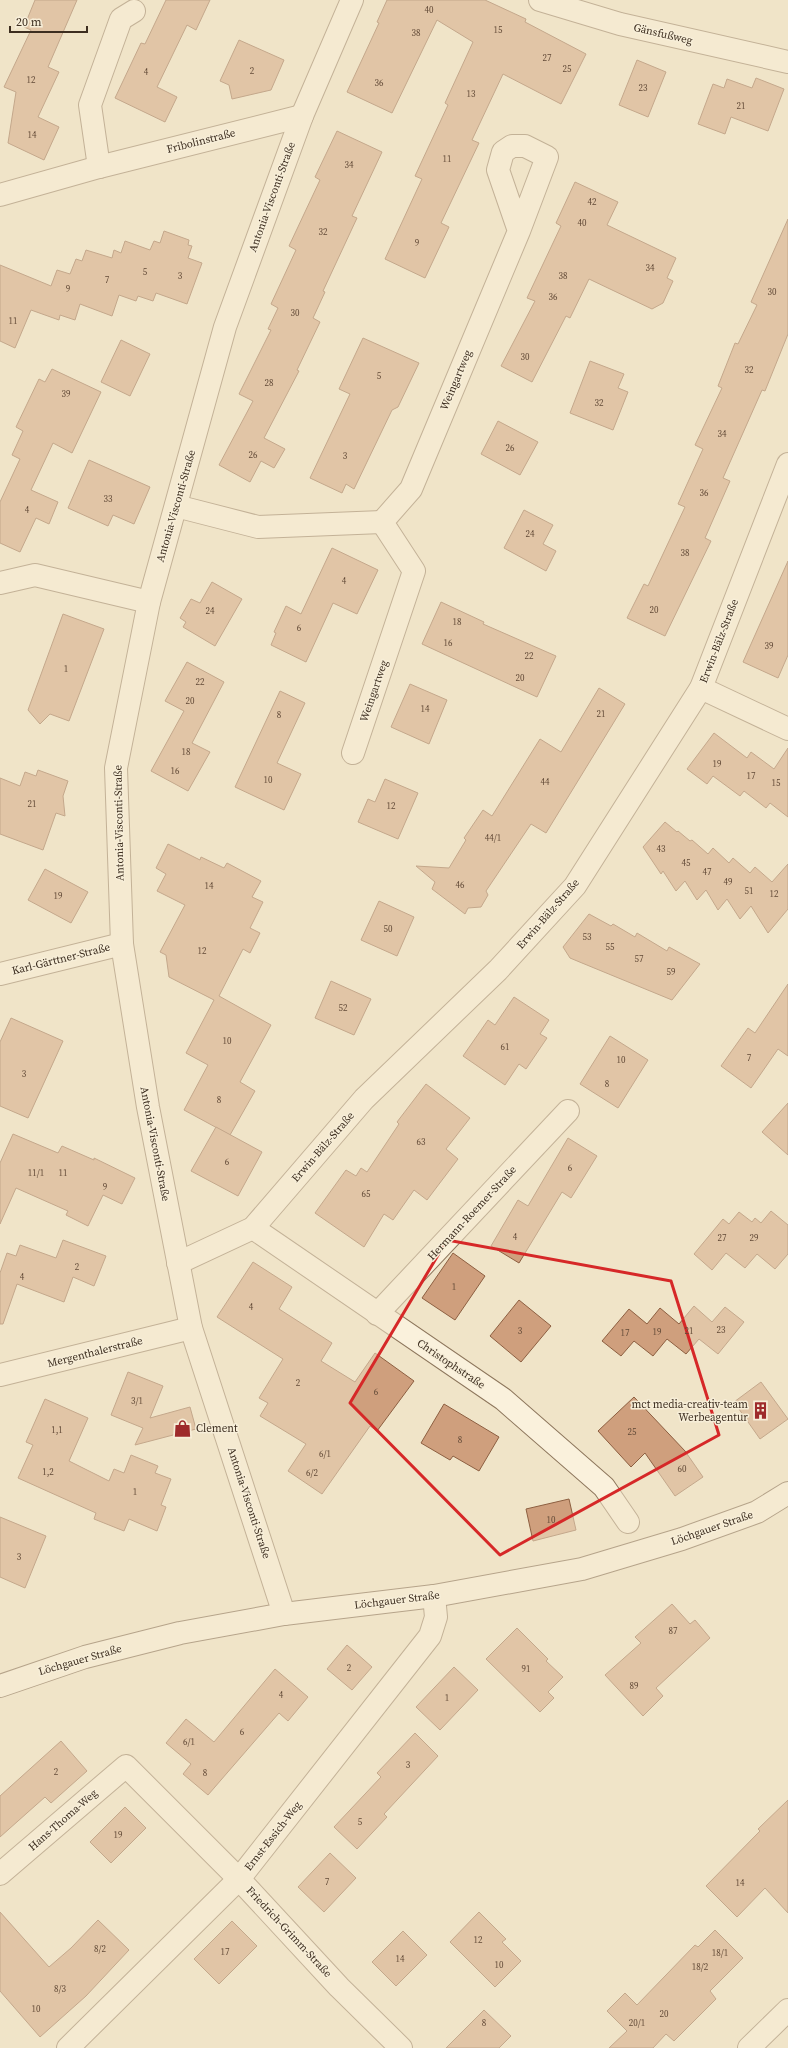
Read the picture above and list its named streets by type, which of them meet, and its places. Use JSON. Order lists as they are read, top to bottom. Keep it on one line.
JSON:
{"streets":{"street":["Gänsfußweg","Fribolinstraße","Antonia-Visconti-Straße","Weingartweg","Erwin-Bälz-Straße","Karl-Gärttner-Straße","Hermann-Roemer-Straße","Mergenthalerstraße","Christophstraße","Löchgauer Straße","Hans-Thoma-Weg","Ernst-Essich-Weg","Friedrich-Grimm-Straße"]},"crossings":[["Fribolinstraße","Antonia-Visconti-Straße"],["Antonia-Visconti-Straße","Erwin-Bälz-Straße"],["Antonia-Visconti-Straße","Karl-Gärttner-Straße"],["Antonia-Visconti-Straße","Mergenthalerstraße"],["Antonia-Visconti-Straße","Löchgauer Straße"],["Erwin-Bälz-Straße","Christophstraße"],["Hermann-Roemer-Straße","Christophstraße"],["Löchgauer Straße","Ernst-Essich-Weg"],["Hans-Thoma-Weg","Friedrich-Grimm-Straße"],["Ernst-Essich-Weg","Friedrich-Grimm-Straße"]],"places":{"building":["mct media-creativ-team Werbeagentur"],"shop":["Clement"]},"house_numbers":["40","15","38","27","25","2","4","12","36","23","13","21","14","11","34","42","40","32","9","34","5","3","38","7","9","30","36","30","11","30","32","5","28","39","32","34","26","26","3","36","33","4","24","38","4","20","24","18","6","16","39","22","1","20","22","20","14","21","8","18","19","16","17","10","44","15","21","12","44/1","43","45","47","49","46","14","51","12","19","50","53","55","12","57","59","52","10","61","7","10","3","8","8","63","6","6","11/1","11","9","65","4","27","29","2","4","1","4","23","3","21","19","17","2","6","3/1","1,1","25","8","6/1","60","1,2","6/2","1","10","3","87","2","91","89","4","1","6","6/1","3","2","8","5","19","7","14","12","8/2","17","18/1","14","10","18/2","8/3","10","20","8","20/1"],"scale_bar":"20 m"}
